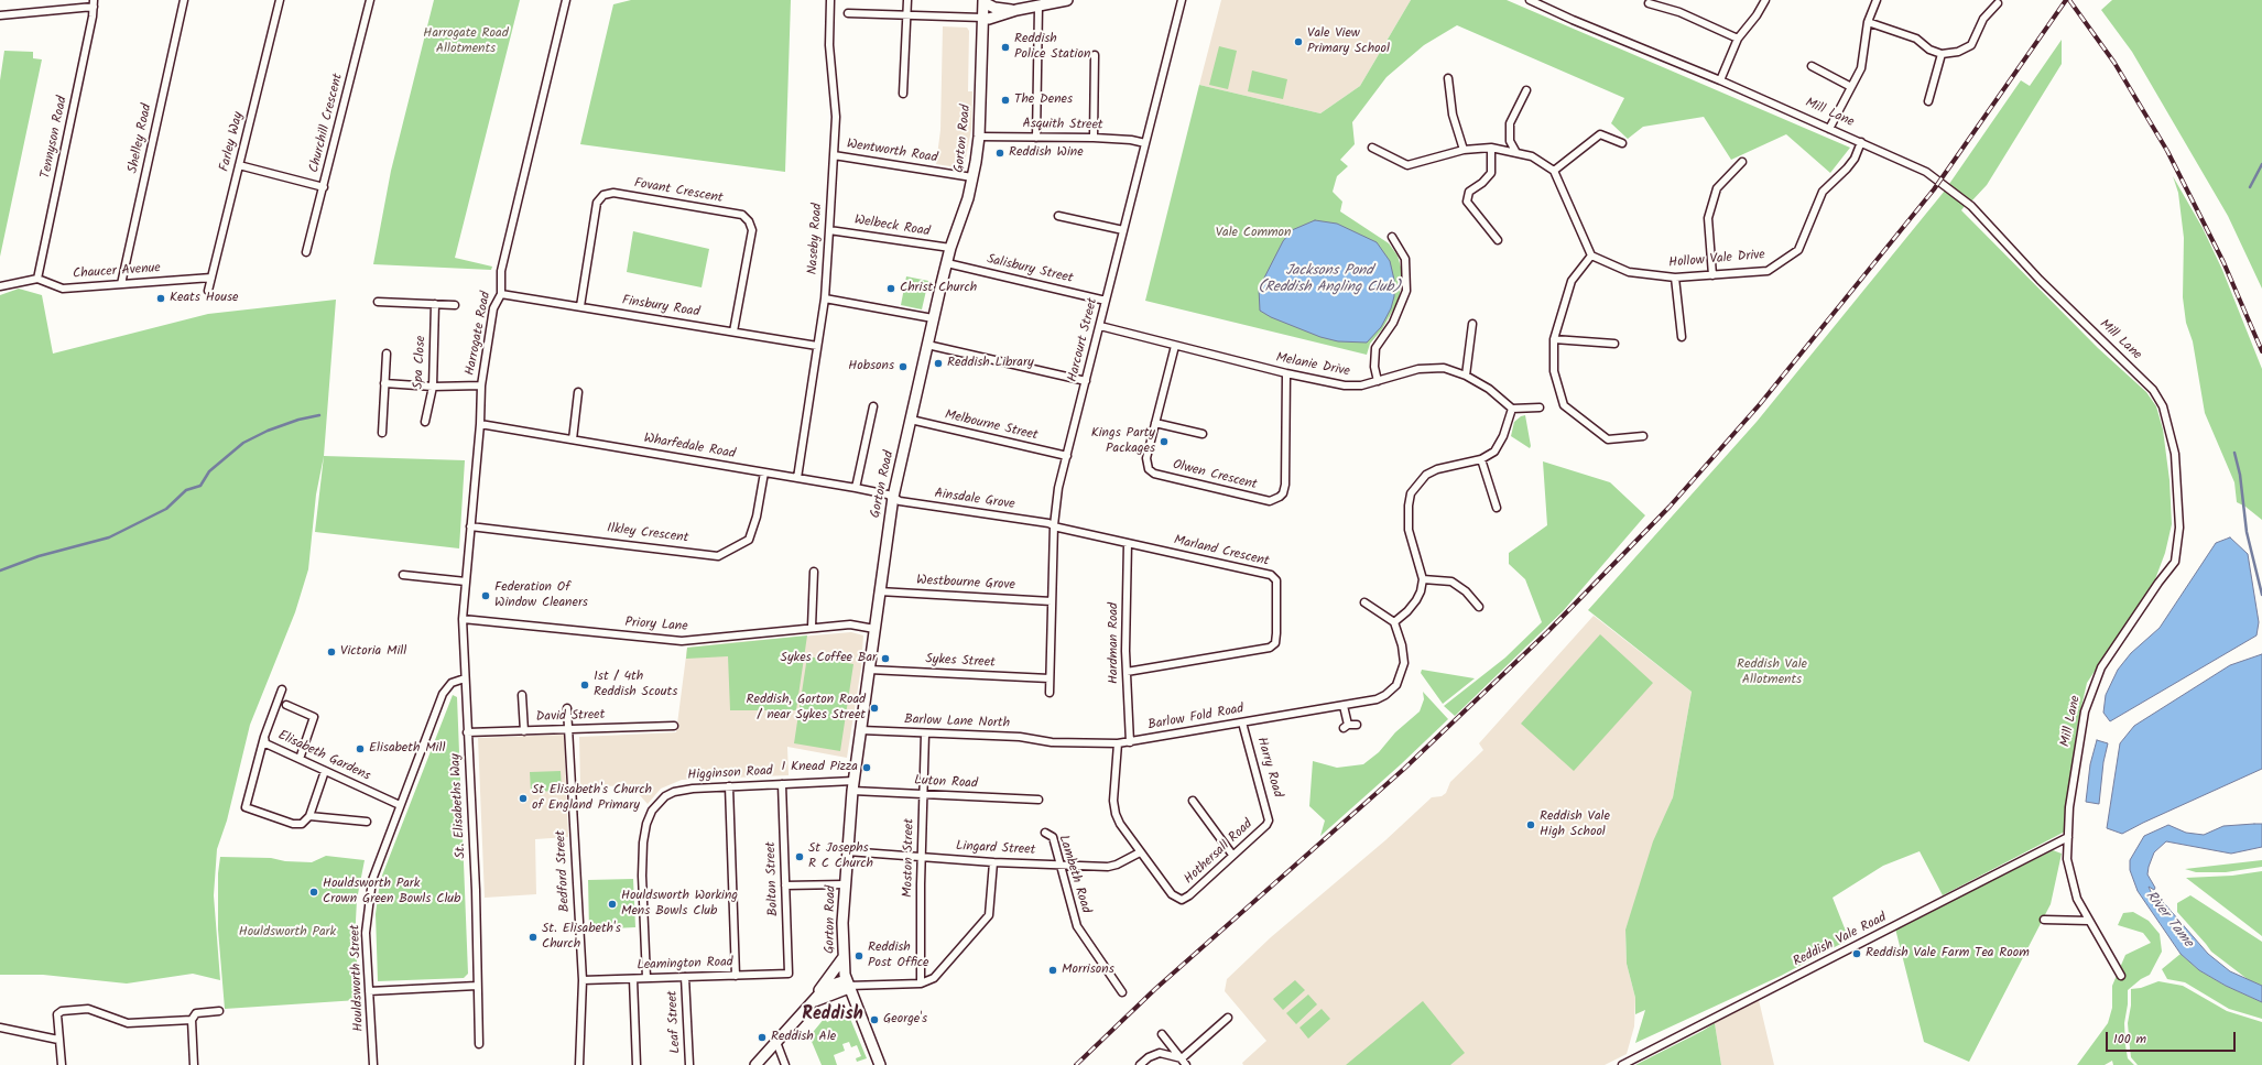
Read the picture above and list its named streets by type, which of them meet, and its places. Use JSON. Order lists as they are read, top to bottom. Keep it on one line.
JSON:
{"streets":{"main road":["Gorton Road"],"street":["Mill Lane","Churchill Crescent","Asquith Street","Tennyson Road","Shelley Road","Farley Way","Wentworth Road","Fovant Crescent","Welbeck Road","Naseby Road","Hollow Vale Drive","Salisbury Street","Chaucer Avenue","Finsbury Road","Harrogate Road","Harcourt Street","Spa Close","Melanie Drive","Melbourne Street","Wharfedale Road","Olwen Crescent","Ainsdale Grove","Ilkley Crescent","Marland Crescent","Westbourne Grove","Priory Lane","Hardman Road","Sykes Street","David Street","Barlow Fold Road","Barlow Lane North","Elisabeth Gardens","Harry Road","Higginson Road","Luton Road","St. Elisabeths Way","Lingard Street","Hothersall Road","Moston Street","Bedford Street","Lambeth Road","Bolton Street","Reddish Vale Road","Leamington Road","Houldsworth Street","Leaf Street"]},"crossings":[["Mill Lane","Hollow Vale Drive"],["Mill Lane","Reddish Vale Road"],["Asquith Street","Gorton Road"],["Asquith Street","Harcourt Street"],["Tennyson Road","Chaucer Avenue"],["Shelley Road","Chaucer Avenue"],["Gorton Road","Wentworth Road"],["Gorton Road","Welbeck Road"],["Gorton Road","Salisbury Street"],["Gorton Road","Melbourne Street"],["Gorton Road","Wharfedale Road"],["Gorton Road","Ainsdale Grove"],["Gorton Road","Westbourne Grove"],["Gorton Road","Priory Lane"],["Gorton Road","Sykes Street"],["Gorton Road","Barlow Lane North"],["Gorton Road","Higginson Road"],["Gorton Road","Luton Road"],["Gorton Road","Lingard Street"],["Farley Way","Chaucer Avenue"],["Wentworth Road","Naseby Road"],["Fovant Crescent","Finsbury Road"],["Welbeck Road","Naseby Road"],["Naseby Road","Finsbury Road"],["Naseby Road","Wharfedale Road"],["Salisbury Street","Harcourt Street"],["Finsbury Road","Harrogate Road"],["Harrogate Road","Wharfedale Road"],["Harrogate Road","Ilkley Crescent"],["Harrogate Road","Priory Lane"],["Harrogate Road","St. Elisabeths Way"],["Harrogate Road","Houldsworth Street"],["Harcourt Street","Melanie Drive"],["Harcourt Street","Melbourne Street"],["Harcourt Street","Ainsdale Grove"],["Harcourt Street","Marland Crescent"],["Harcourt Street","Westbourne Grove"],["Harcourt Street","Sykes Street"],["Melanie Drive","Olwen Crescent"],["Wharfedale Road","Ainsdale Grove"],["Wharfedale Road","Ilkley Crescent"],["Ainsdale Grove","Marland Crescent"],["Marland Crescent","Hardman Road"],["Hardman Road","Barlow Fold Road"],["David Street","St. Elisabeths Way"],["David Street","Bedford Street"],["Barlow Fold Road","Barlow Lane North"],["Barlow Fold Road","Harry Road"],["Barlow Lane North","Moston Street"],["Elisabeth Gardens","Houldsworth Street"],["Harry Road","Hothersall Road"],["Higginson Road","Luton Road"],["Higginson Road","Bolton Street"],["Higginson Road","Leamington Road"],["Luton Road","Moston Street"],["St. Elisabeths Way","Houldsworth Street"],["Lingard Street","Hothersall Road"],["Lingard Street","Moston Street"],["Lingard Street","Lambeth Road"],["Bedford Street","Leamington Road"],["Bolton Street","Leamington Road"],["Leamington Road","Leaf Street"]],"districts":["Reddish"],"water":["Jacksons Pond (Reddish Angling Club)","River Tame"],"parks":["Harrogate Road Allotments","Vale Common","Reddish Vale Allotments","Houldsworth Park"],"places":["Vale View Primary School","Reddish Police Station","The Denes","Reddish Wine","Christ Church","Keats House","Reddish Library","Hobsons","Kings Party Packages","Federation Of Window Cleaners","Victoria Mill","Sykes Coffee Bar","1st / 4th Reddish Scouts","Reddish, Gorton Road / near Sykes Street","Elisabeth Mill","I Knead Pizza","St Elisabeth's Church of England Primary","Reddish Vale High School","St Josephs R C Church","Houldsworth Park Crown Green Bowls Club","Houldsworth Working Mens Bowls Club","St. Elisabeth's Church","Reddish Vale Farm Tea Room","Reddish Post Office","Morrisons","George's","Reddish Ale"],"scale_bar":"100 m"}
